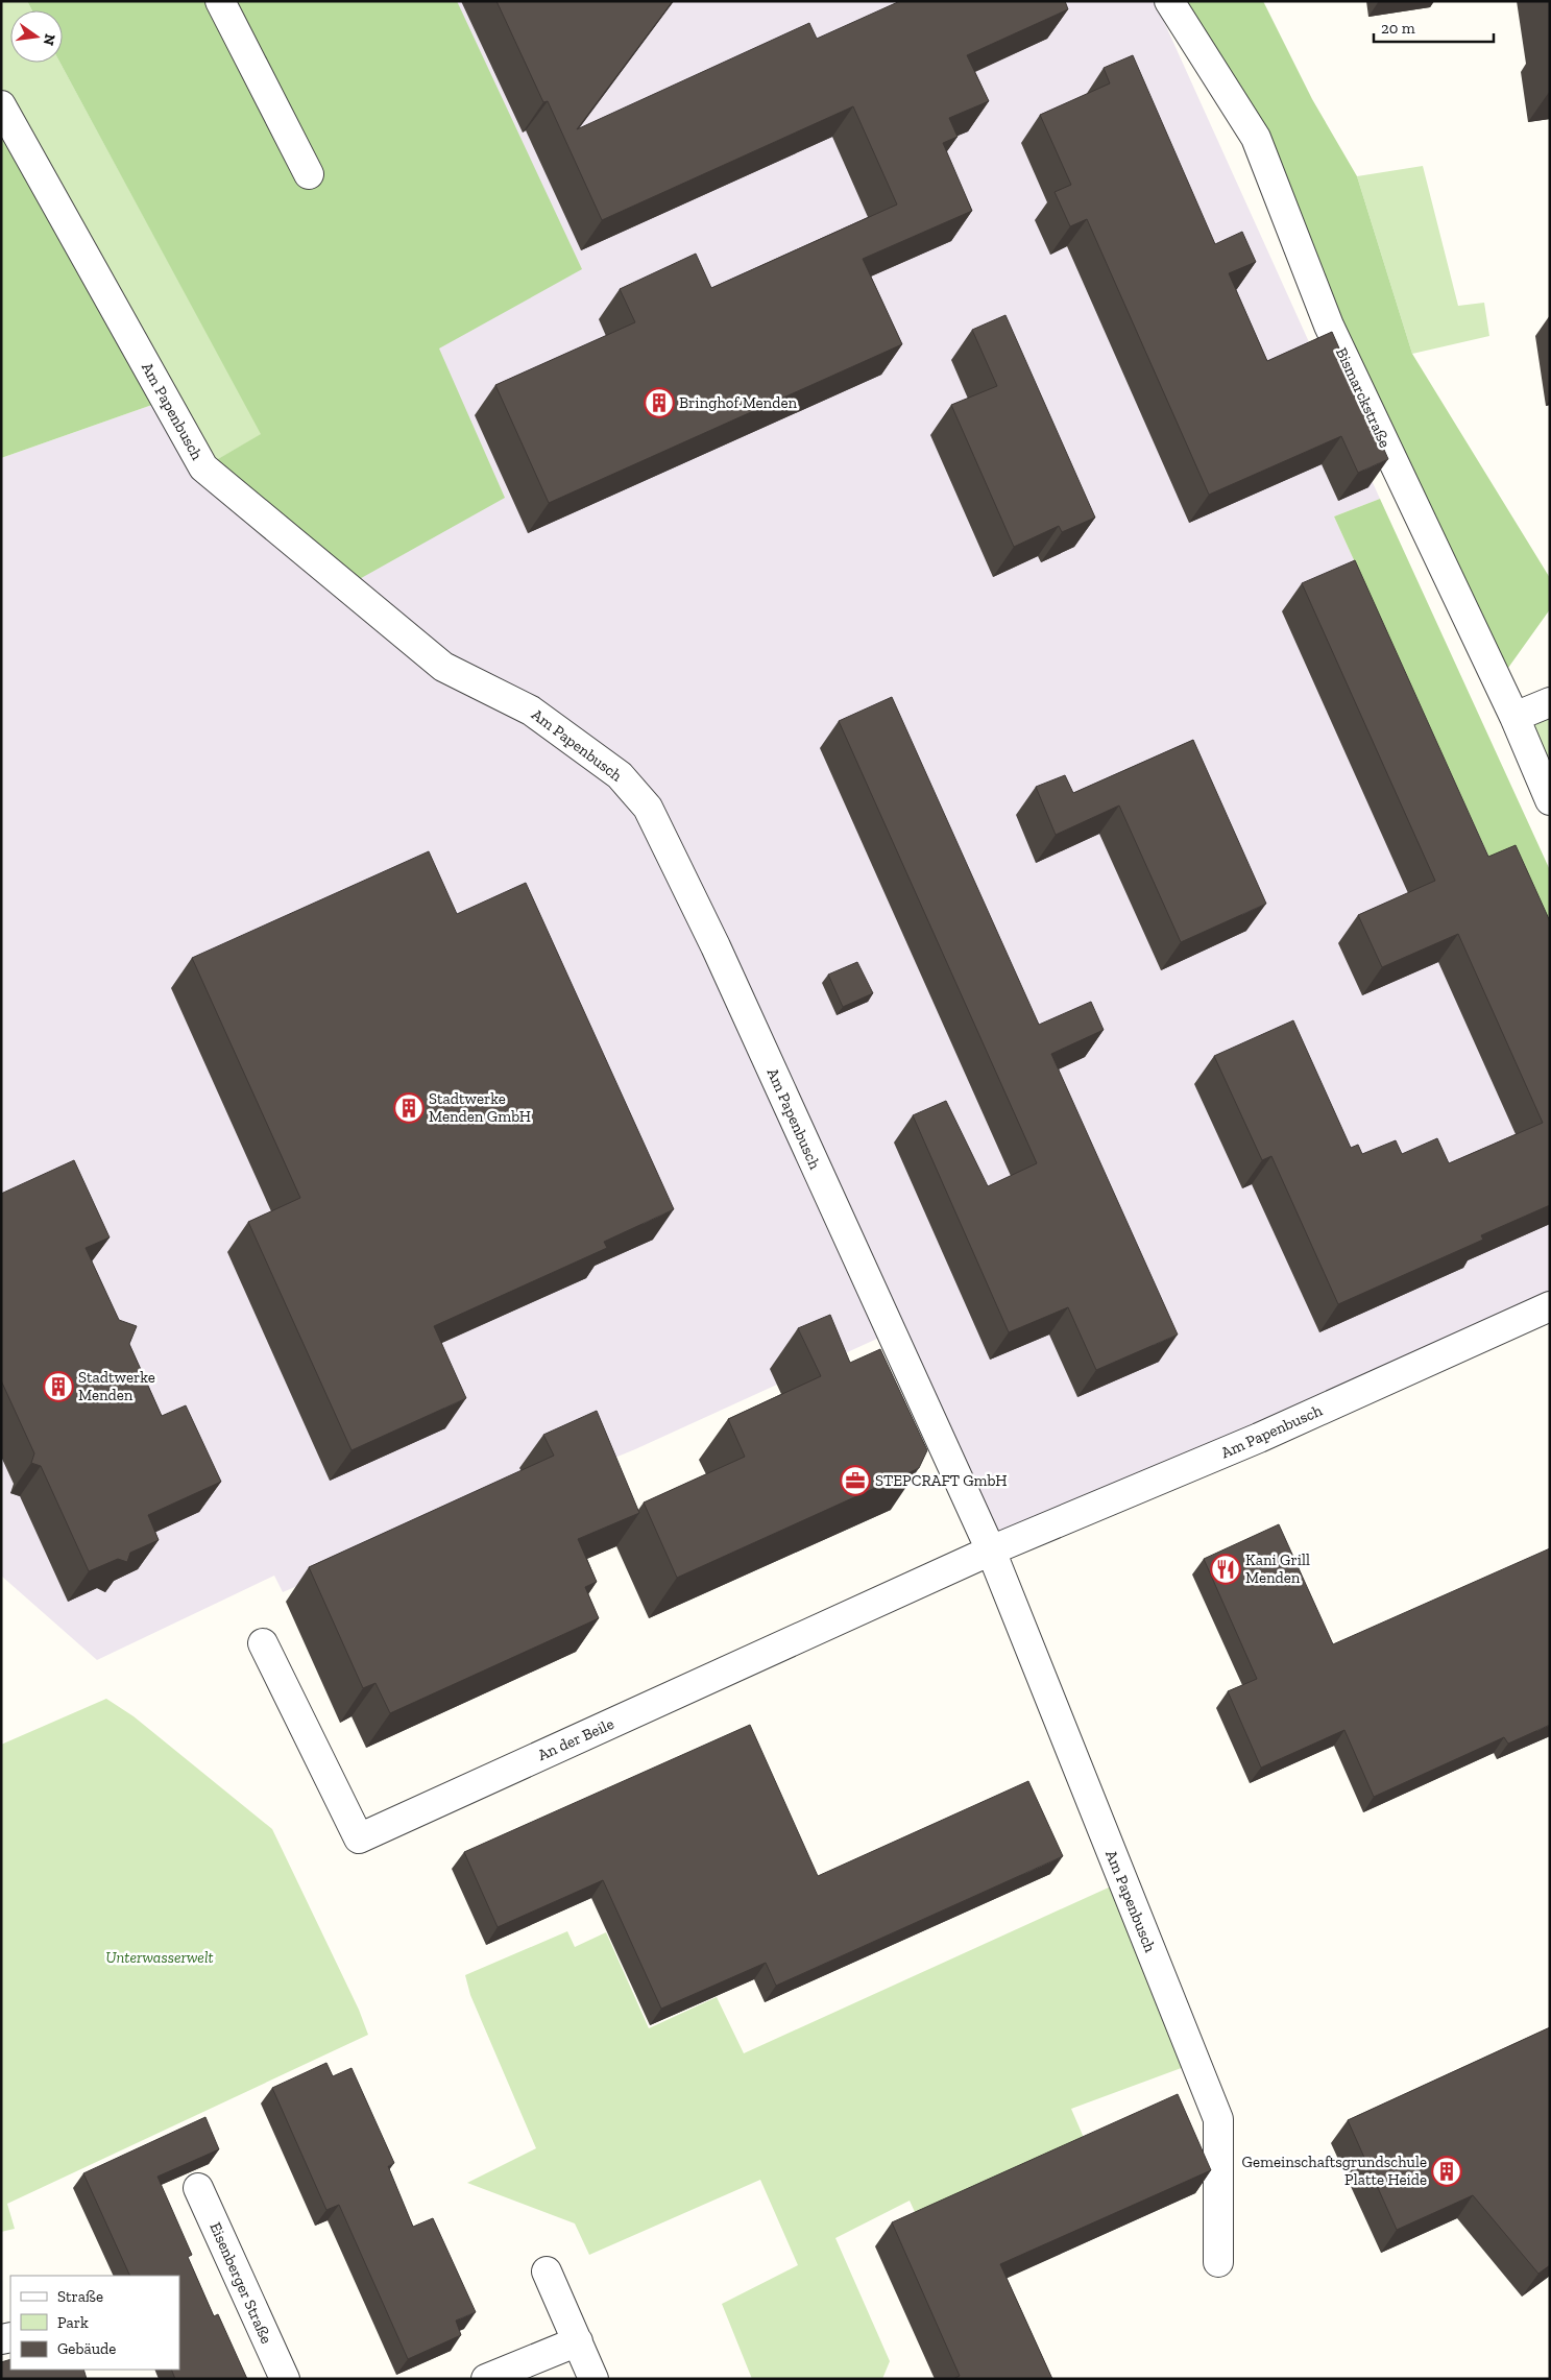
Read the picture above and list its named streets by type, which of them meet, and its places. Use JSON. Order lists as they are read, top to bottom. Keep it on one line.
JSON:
{"streets":{"street":["Bismarckstraße","Am Papenbusch","An der Beile","Eisenberger Straße"]},"crossings":[["Am Papenbusch","An der Beile"]],"parks":["Unterwasserwelt"],"places":{"building":["Bringhof Menden","Stadtwerke Menden GmbH","Stadtwerke Menden","Gemeinschaftsgrundschule Platte Heide"],"office":["STEPCRAFT GmbH"],"restaurant":["Kani Grill Menden"]},"legend":["Straße","Park","Gebäude"],"scale_bar":"20 m","north":"right"}
